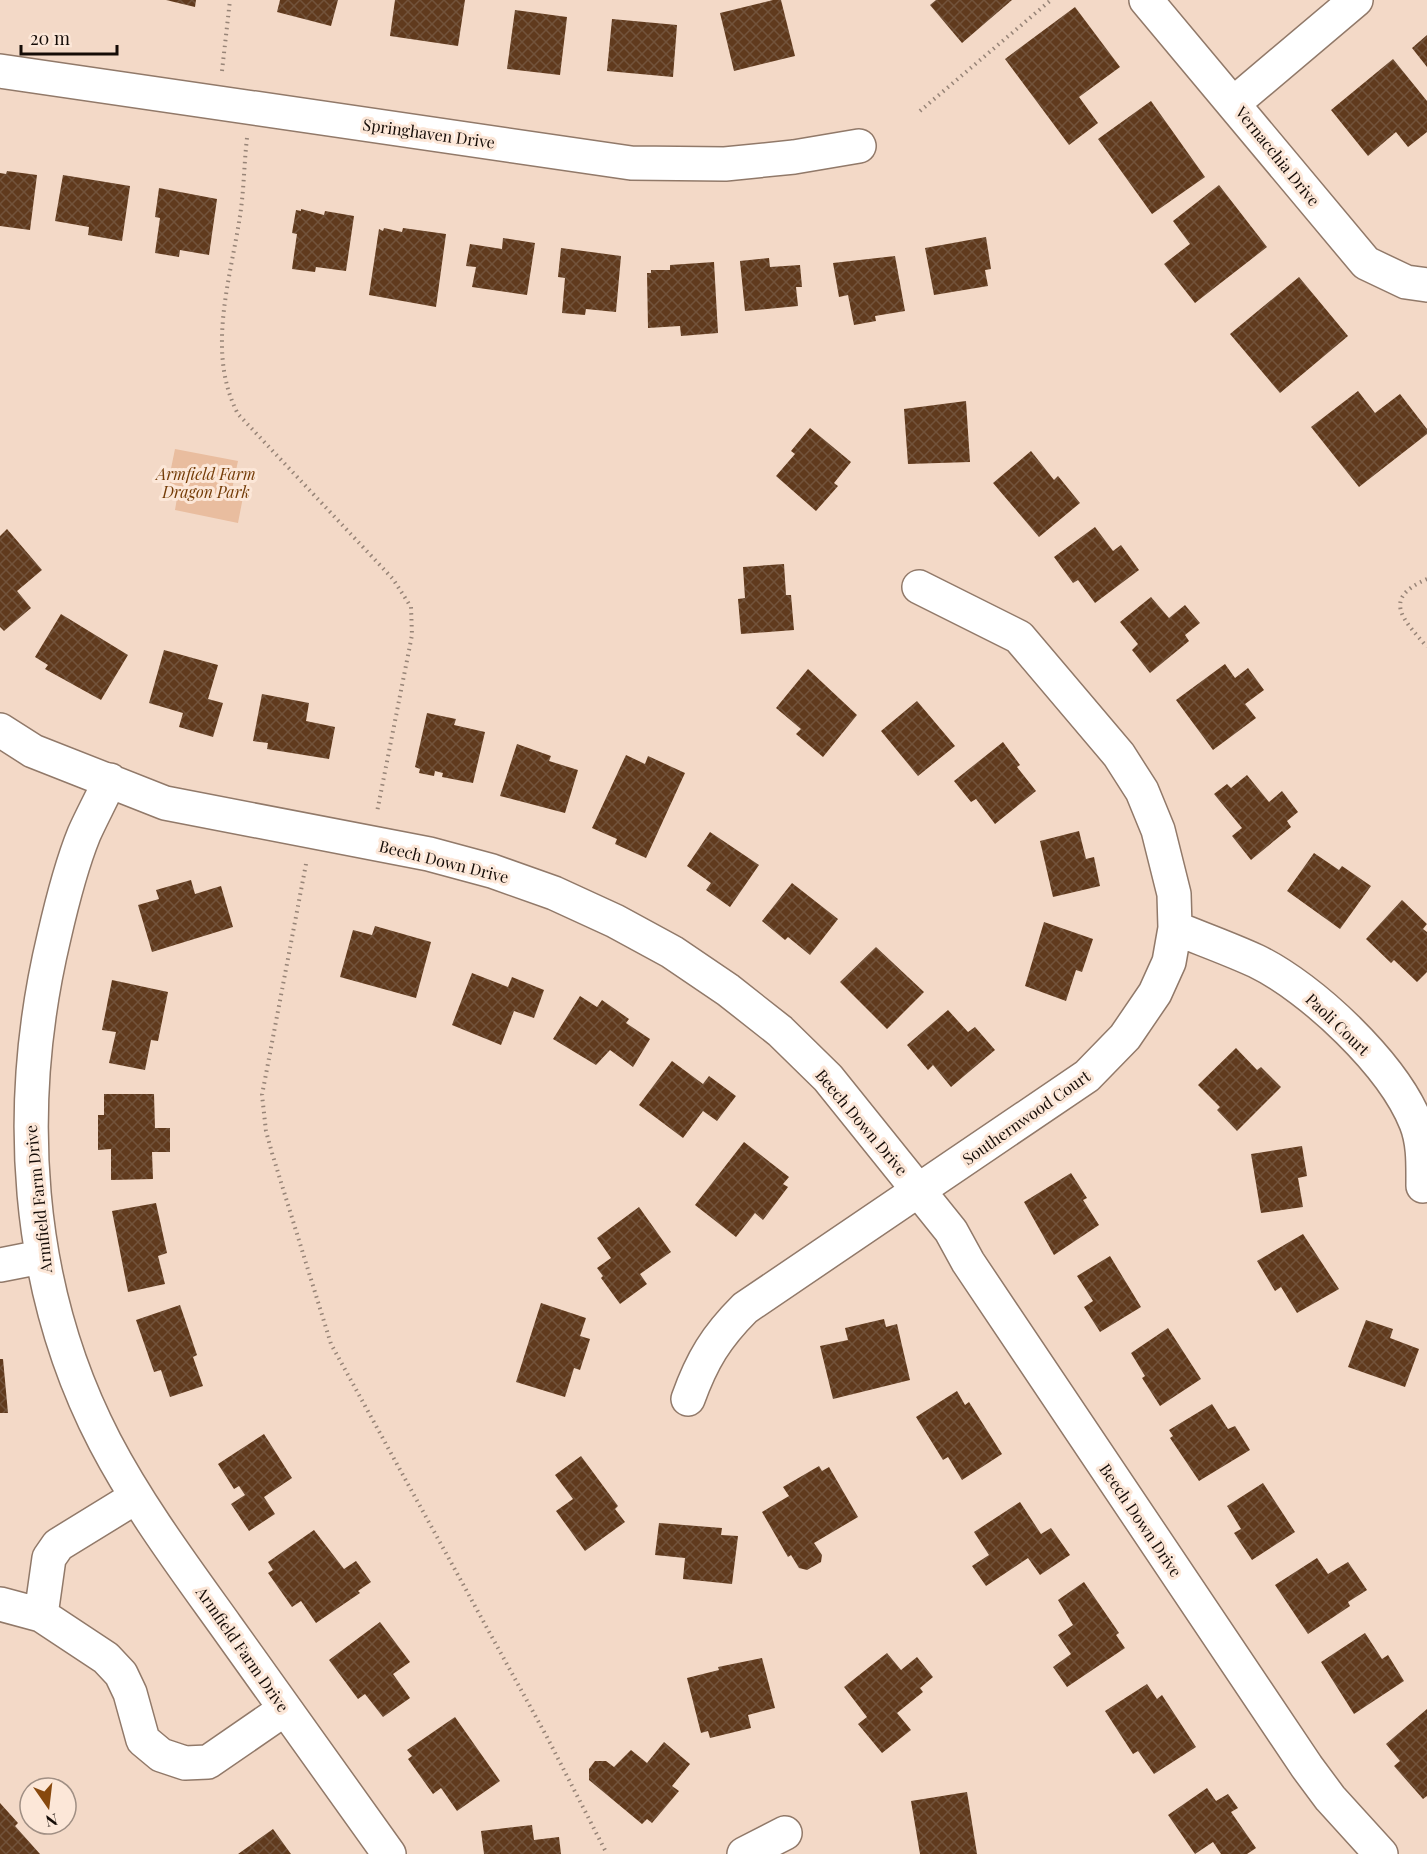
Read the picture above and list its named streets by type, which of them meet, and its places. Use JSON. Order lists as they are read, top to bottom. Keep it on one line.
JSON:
{"streets":{"street":["Springhaven Drive","Vernacchia Drive","Beech Down Drive","Paoli Court","Southernwood Court","Armfield Farm Drive"]},"crossings":[["Beech Down Drive","Southernwood Court"],["Beech Down Drive","Armfield Farm Drive"],["Paoli Court","Southernwood Court"]],"parks":["Armfield Farm Dragon Park"],"scale_bar":"20 m","north":"bottom"}
